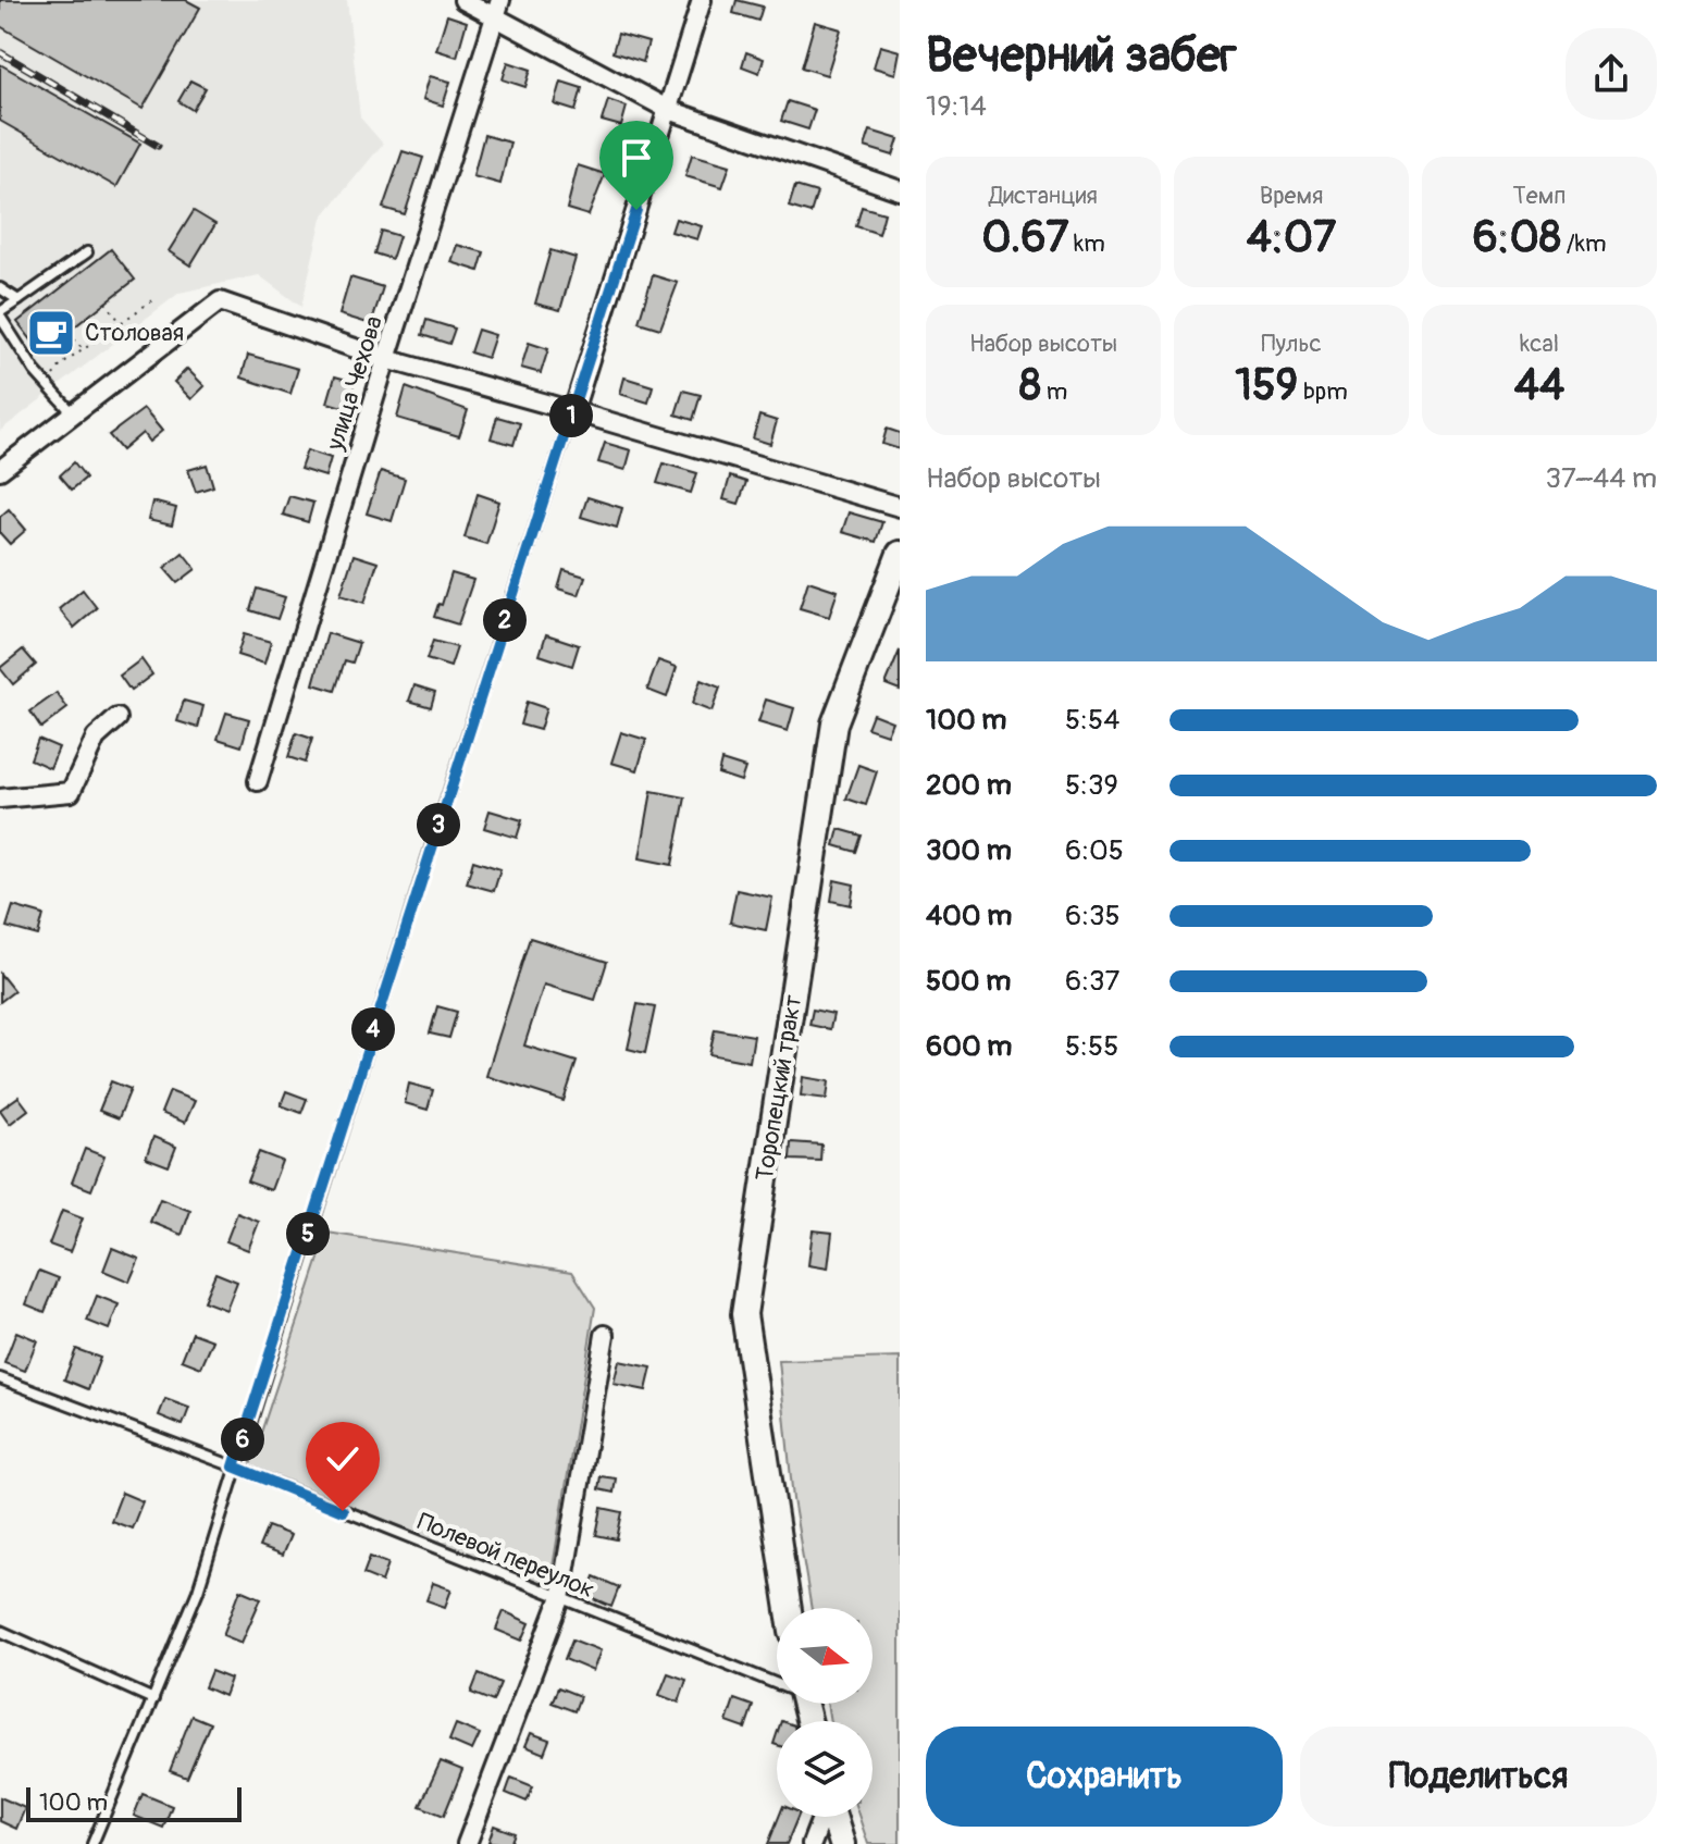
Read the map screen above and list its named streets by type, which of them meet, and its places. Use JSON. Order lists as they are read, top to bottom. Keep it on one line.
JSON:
{"streets":{"main road":["Торопецкий тракт"],"street":["улица Чехова"],"lane":["Полевой переулок"]},"places":{"cafe":["Столовая"]},"scale_bar":"100 m","north":"right","page":{"heading":["Вечерний забег","19:14"],"stats":[["Дистанция","0.67 km"],["Время","4:07"],["Темп","6:08 /km"],["Набор высоты","8 m"],["Пульс","159 bpm"],["kcal","44"]],"pins":["1","2","3","4","5","6"],"chart":["Набор высоты","37–44 m"],"list":[{"name":"100 m","note":"5:54"},{"name":"200 m","note":"5:39"},{"name":"300 m","note":"6:05"},{"name":"400 m","note":"6:35"},{"name":"500 m","note":"6:37"},{"name":"600 m","note":"5:55"}],"buttons":["Сохранить","Поделиться"],"scale":"100 m"}}
